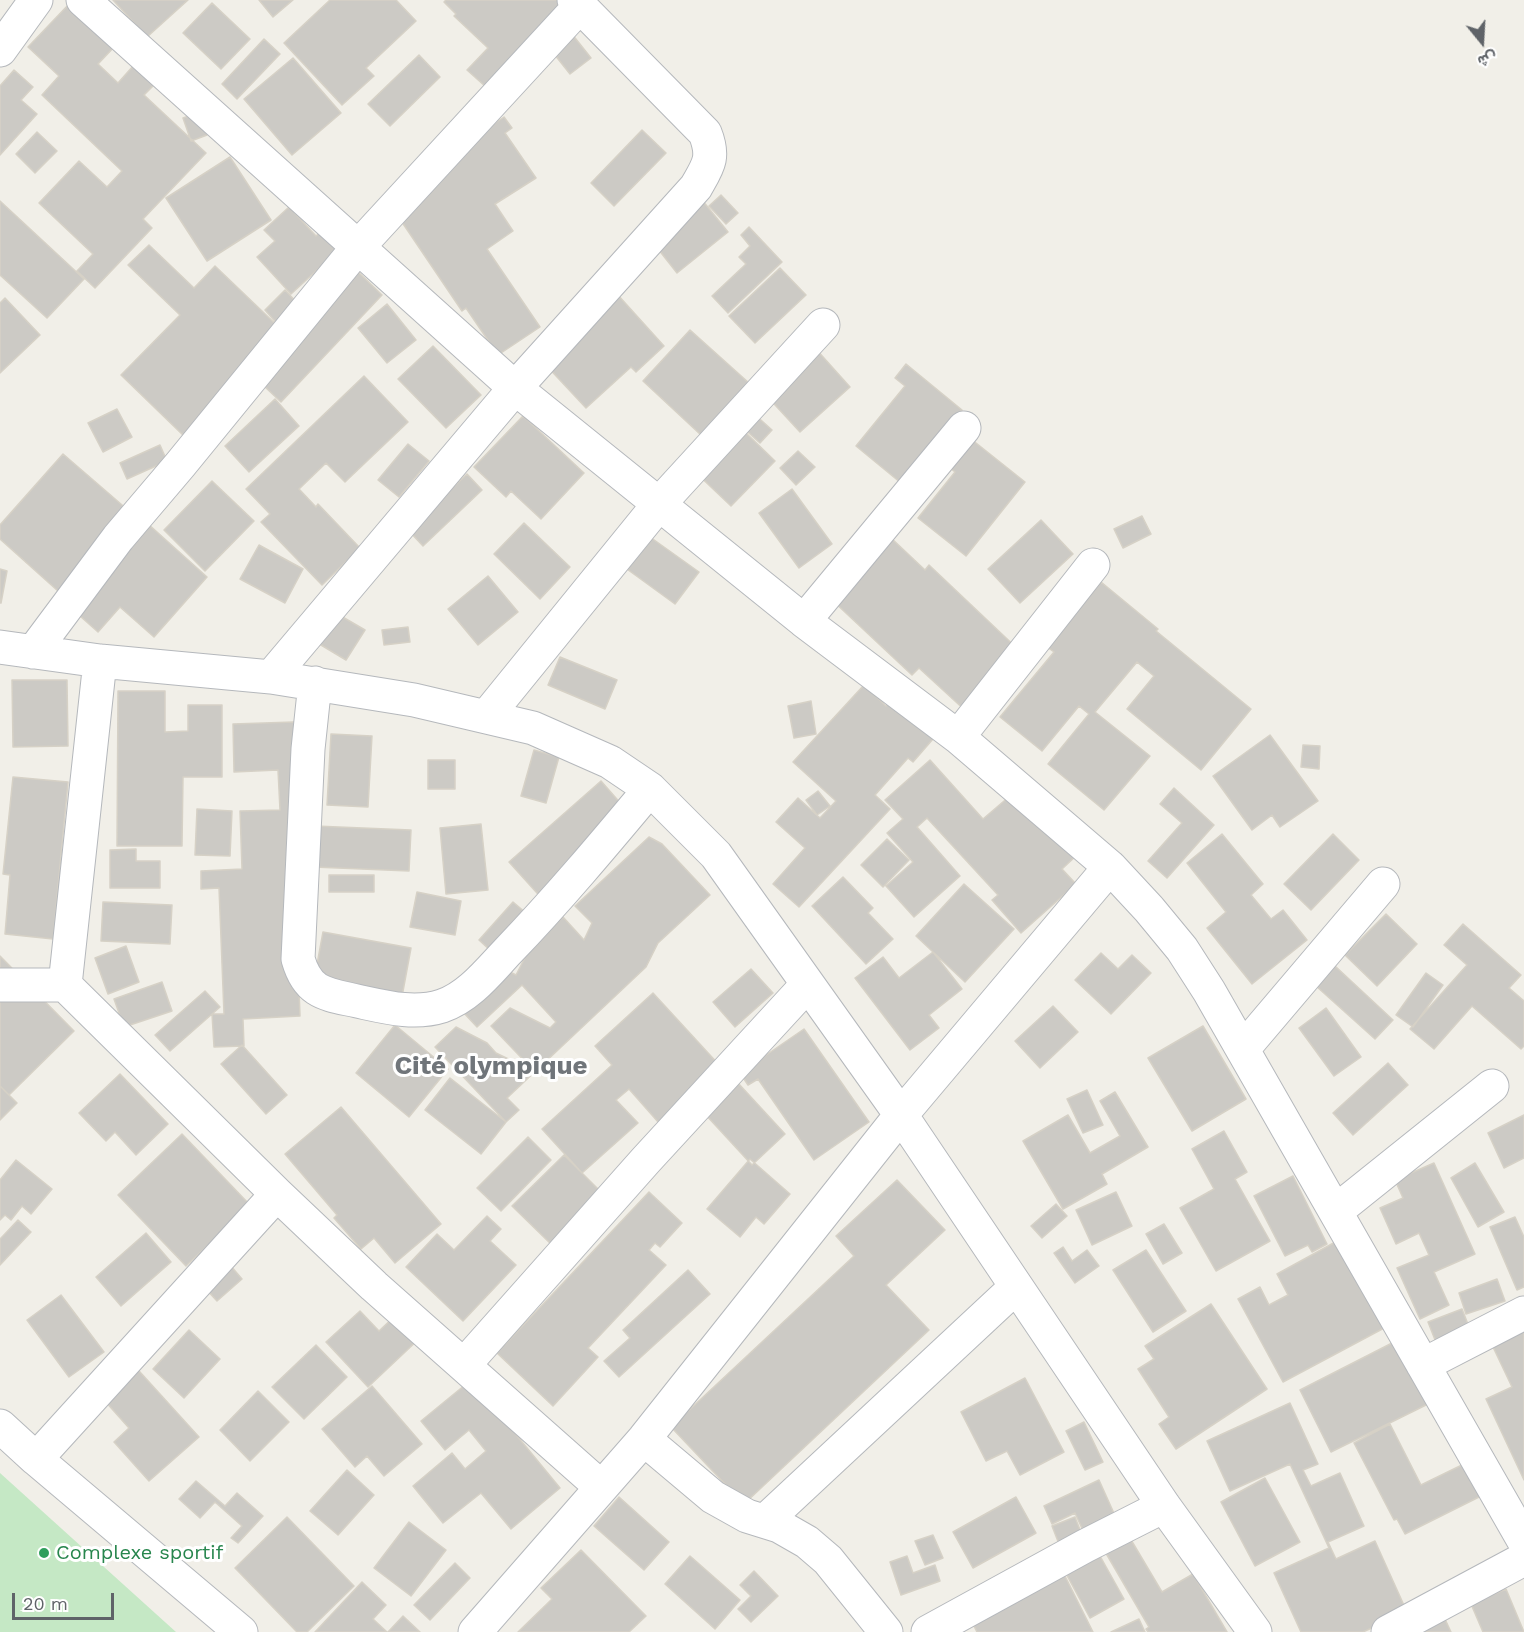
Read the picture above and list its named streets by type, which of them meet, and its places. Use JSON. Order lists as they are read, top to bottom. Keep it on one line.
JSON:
{"districts":["Cité olympique"],"places":["Complexe sportif"],"scale_bar":"20 m","north":"bottom"}
